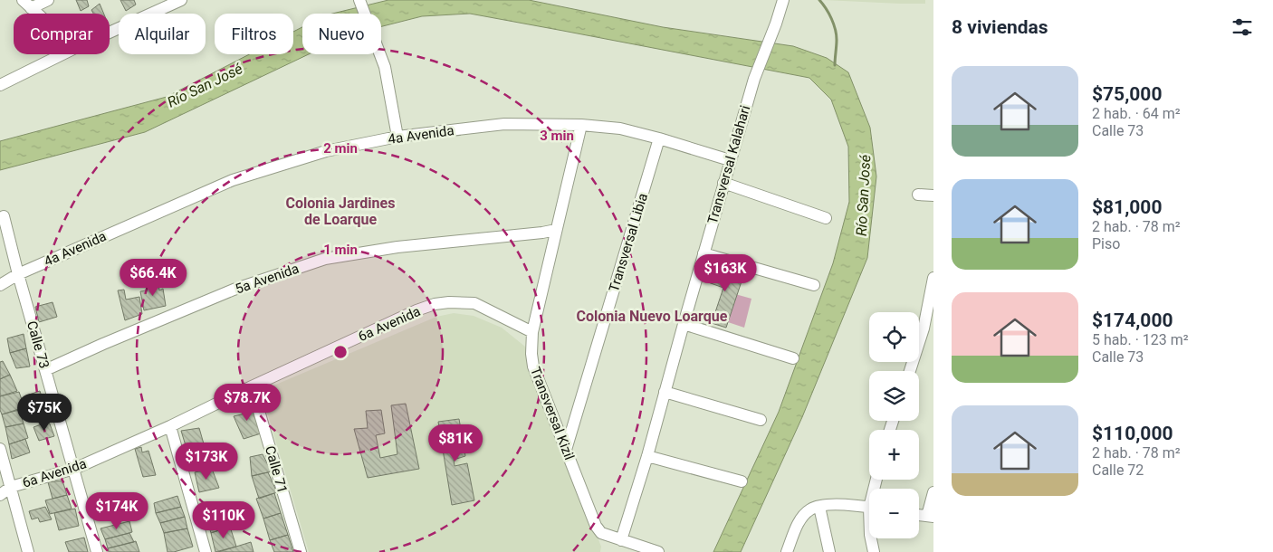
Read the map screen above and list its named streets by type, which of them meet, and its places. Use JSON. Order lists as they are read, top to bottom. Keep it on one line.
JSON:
{"streets":{"street":["4a Avenida","Transversal Kalahari","Transversal Libia","5a Avenida","6a Avenida","Calle 73","Transversal Kizil","Calle 71"]},"crossings":[["4a Avenida","Transversal Kalahari"],["4a Avenida","Transversal Libia"],["4a Avenida","Calle 73"],["4a Avenida","Transversal Kizil"],["Transversal Kalahari","Transversal Kizil"],["Transversal Libia","Transversal Kizil"],["5a Avenida","Calle 73"],["5a Avenida","Transversal Kizil"],["6a Avenida","Calle 73"],["6a Avenida","Transversal Kizil"],["6a Avenida","Calle 71"]],"districts":["Colonia Jardines de Loarque","Colonia Nuevo Loarque"],"water":["Río San José"],"page":{"heading":"8 viviendas","chip":["Comprar","Alquilar","Filtros","Nuevo"],"list":[{"name":"$75,000","note":"2 hab. · 64 m² · Calle 73"},{"name":"$81,000","note":"2 hab. · 78 m² · Piso"},{"name":"$174,000","note":"5 hab. · 123 m² · Calle 73"},{"name":"$110,000","note":"2 hab. · 78 m² · Calle 72"}],"price":["$163K","$66.4K","$78.7K","$75K","$81K","$173K","$174K","$110K"],"map_buttons":["+","−"]},"rings":["3 min","2 min","1 min"]}
